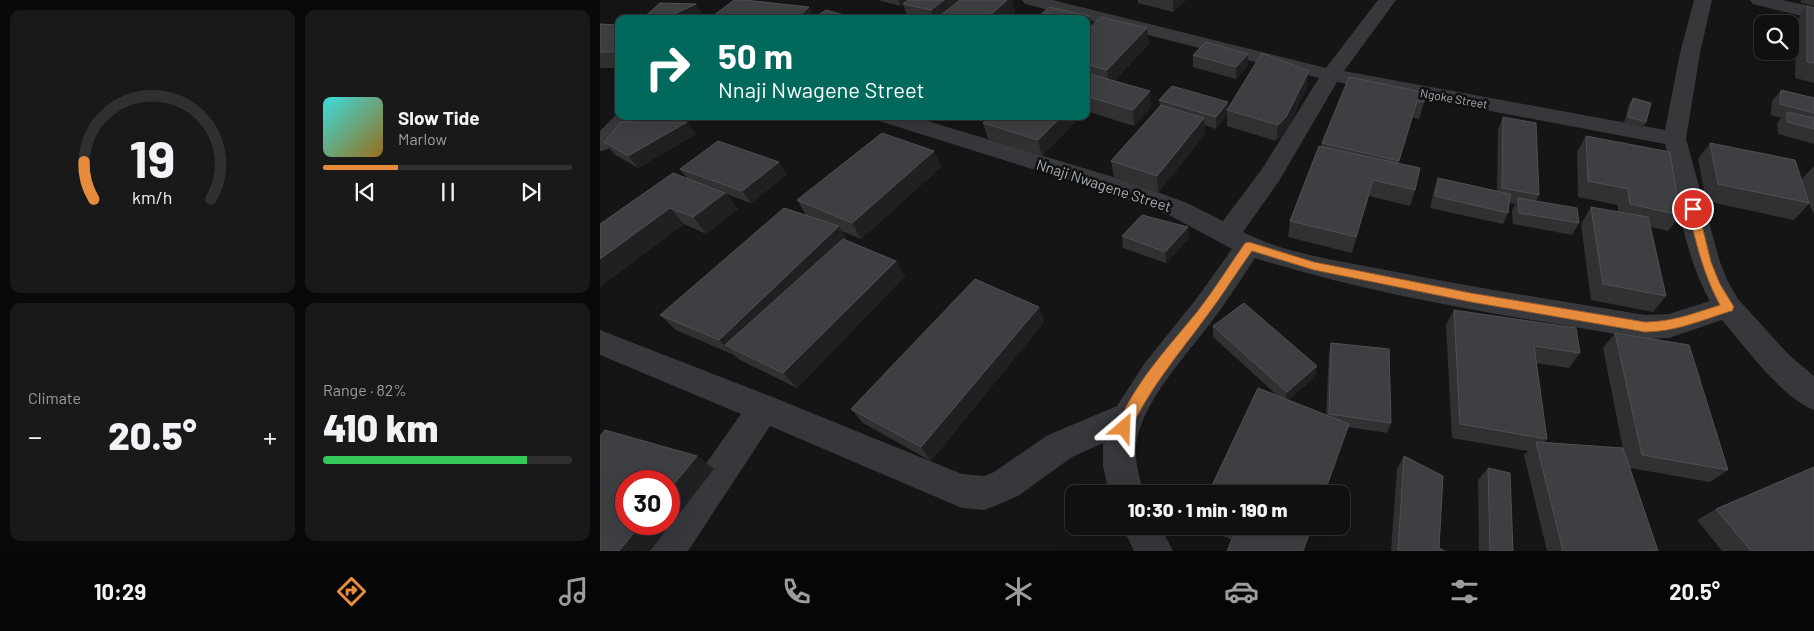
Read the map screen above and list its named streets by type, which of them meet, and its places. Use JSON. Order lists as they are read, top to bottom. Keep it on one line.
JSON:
{"streets":{"street":["Ngoke Street","Nnaji Nwagene Street"]},"page":{"turn":["50 m","Nnaji Nwagene Street"],"song":["Slow Tide","Marlow"],"tile":["Climate",["Range · 82%","410 km"]],"heat":["−","20.5°","+"],"limit":"30","trip":"10:30 · 1 min · 190 m","tabs":["10:29","20.5°"],"gauge":["19","km/h"]}}
